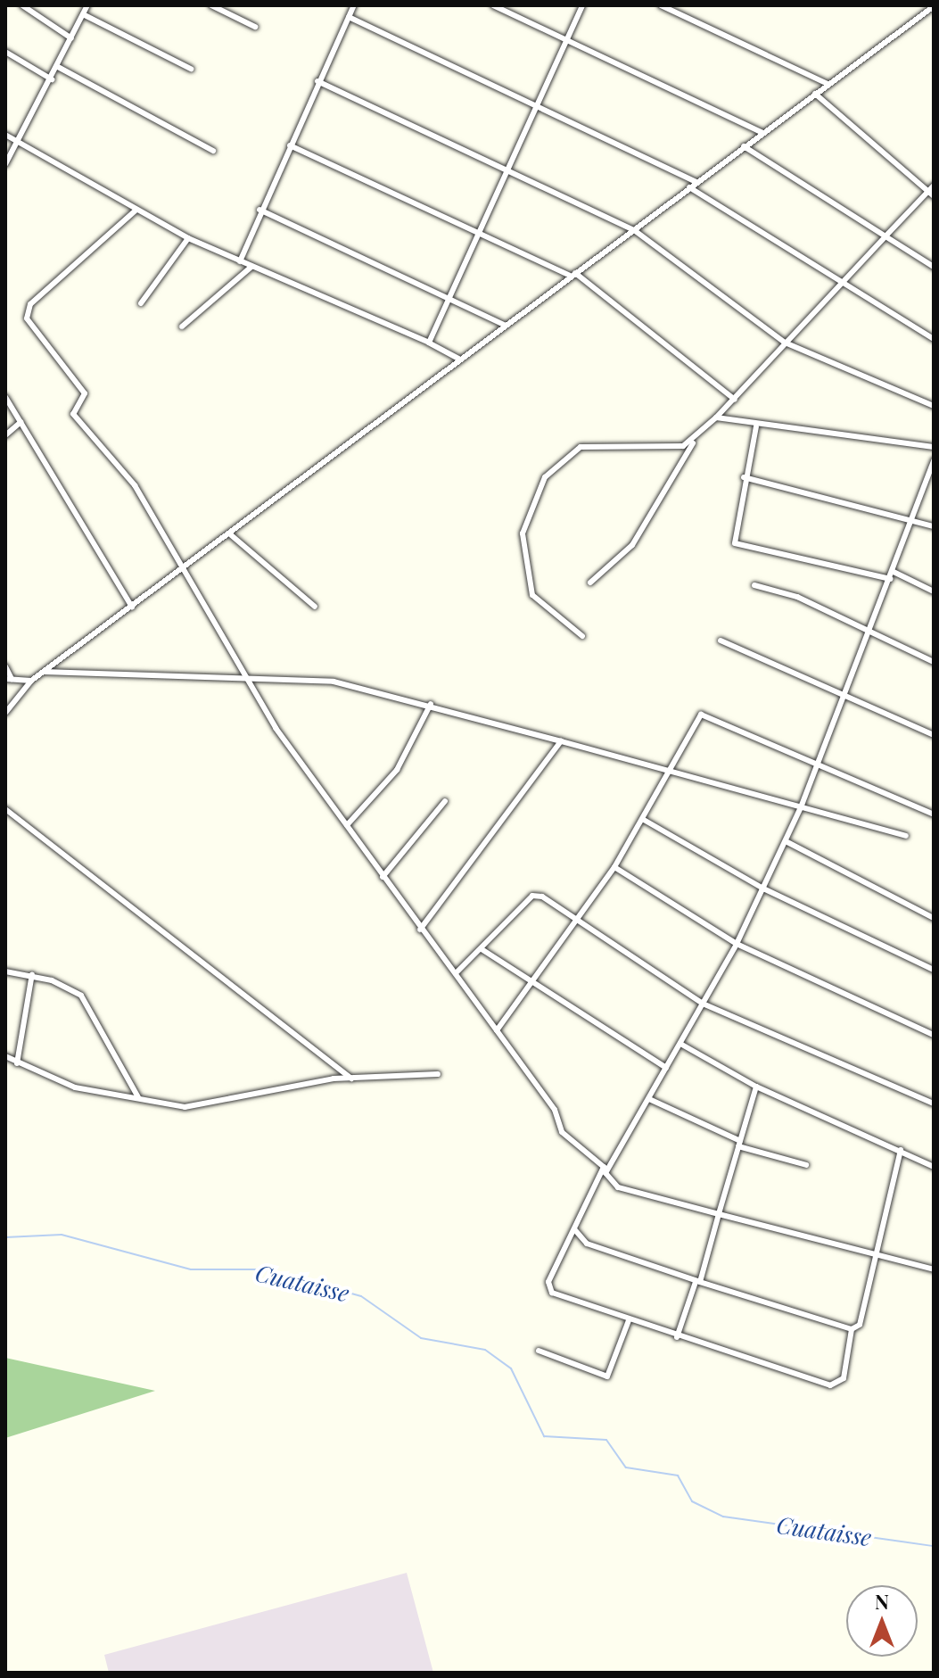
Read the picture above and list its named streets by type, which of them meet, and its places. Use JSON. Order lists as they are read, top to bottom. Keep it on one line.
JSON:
{"water":["Cuataisse"],"north":"top"}
